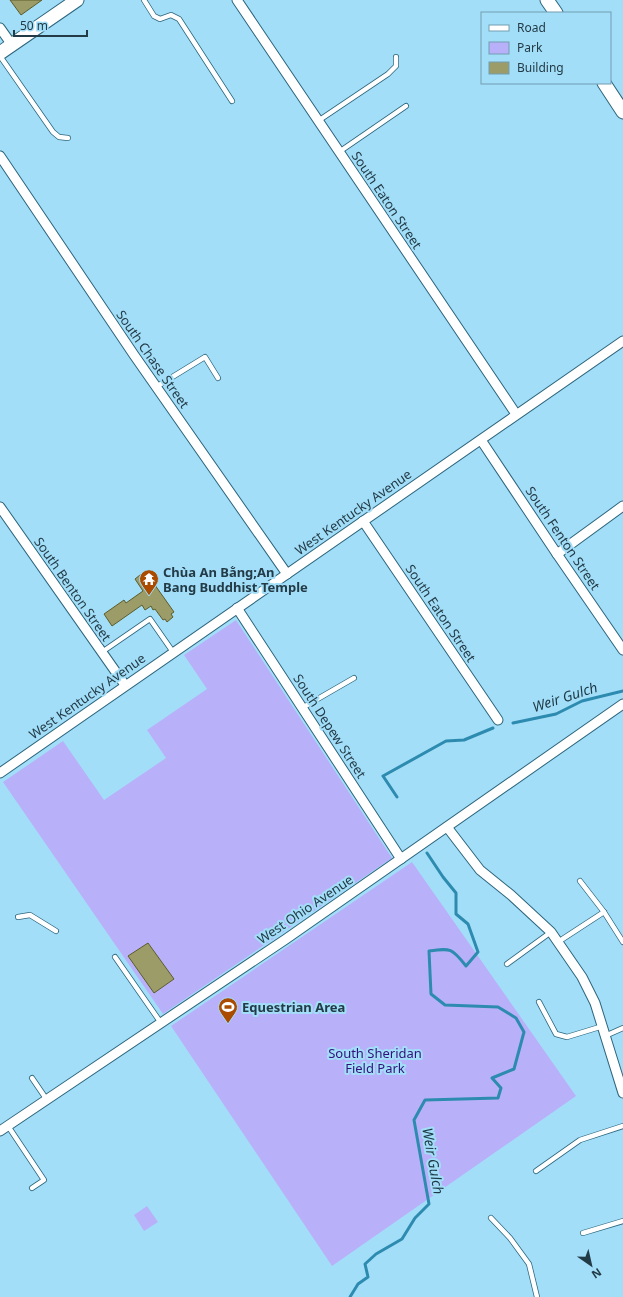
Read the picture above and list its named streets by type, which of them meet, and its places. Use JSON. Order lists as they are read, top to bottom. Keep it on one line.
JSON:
{"streets":{"street":["South Eaton Street","South Chase Street","West Kentucky Avenue","South Fenton Street","South Benton Street","South Depew Street","West Ohio Avenue"]},"crossings":[["South Eaton Street","West Kentucky Avenue"],["South Chase Street","West Kentucky Avenue"],["West Kentucky Avenue","South Fenton Street"],["West Kentucky Avenue","South Benton Street"],["West Kentucky Avenue","South Depew Street"],["South Depew Street","West Ohio Avenue"]],"water":["Weir Gulch"],"parks":["South Sheridan Field Park"],"places":{"temple":["Chùa An Bằng;An Bang Buddhist Temple"],"sports":["Equestrian Area"]},"legend":["Road","Park","Building"],"scale_bar":"50 m","north":"bottom right"}
